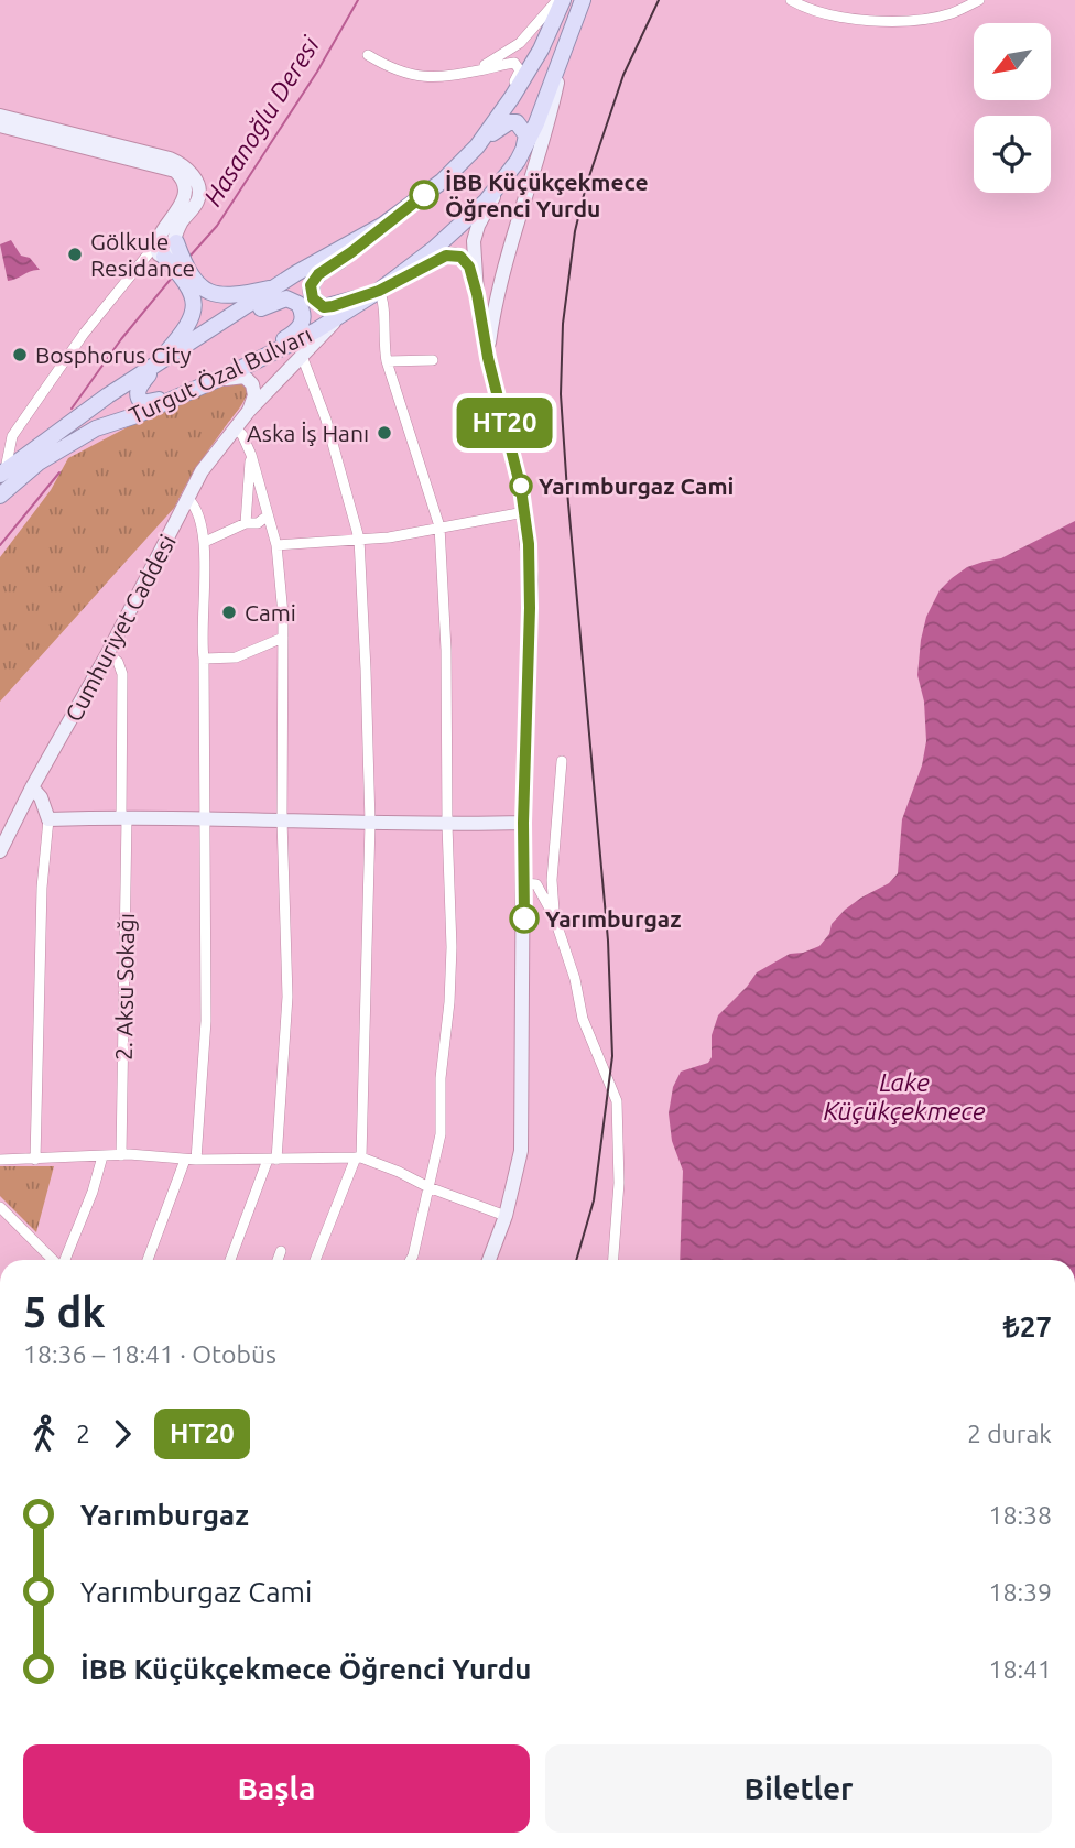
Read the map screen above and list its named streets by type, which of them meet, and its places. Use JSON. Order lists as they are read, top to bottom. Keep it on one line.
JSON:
{"streets":{"main road":["Turgut Özal Bulvarı"],"street":["Cumhuriyet Caddesi","2. Aksu Sokağı"]},"crossings":[["Turgut Özal Bulvarı","Cumhuriyet Caddesi"],["Cumhuriyet Caddesi","2. Aksu Sokağı"]],"water":["Hasanoğlu Deresi","Lake Küçükçekmece"],"places":["İBB Küçükçekmece Öğrenci Yurdu","Gölkule Residance","Bosphorus City","Aska İş Hanı","Yarımburgaz Cami","Cami","Yarımburgaz"],"lines":["bus line HT20"],"north":"bottom left","page":{"on_map":"HT20","heading":["5 dk","18:36 – 18:41 · Otobüs","₺27"],"legs":["2","HT20","2 durak"],"list":[{"name":"Yarımburgaz","value":"18:38"},{"name":"Yarımburgaz Cami","value":"18:39"},{"name":"İBB Küçükçekmece Öğrenci Yurdu","value":"18:41"}],"buttons":["Başla","Biletler"]}}
